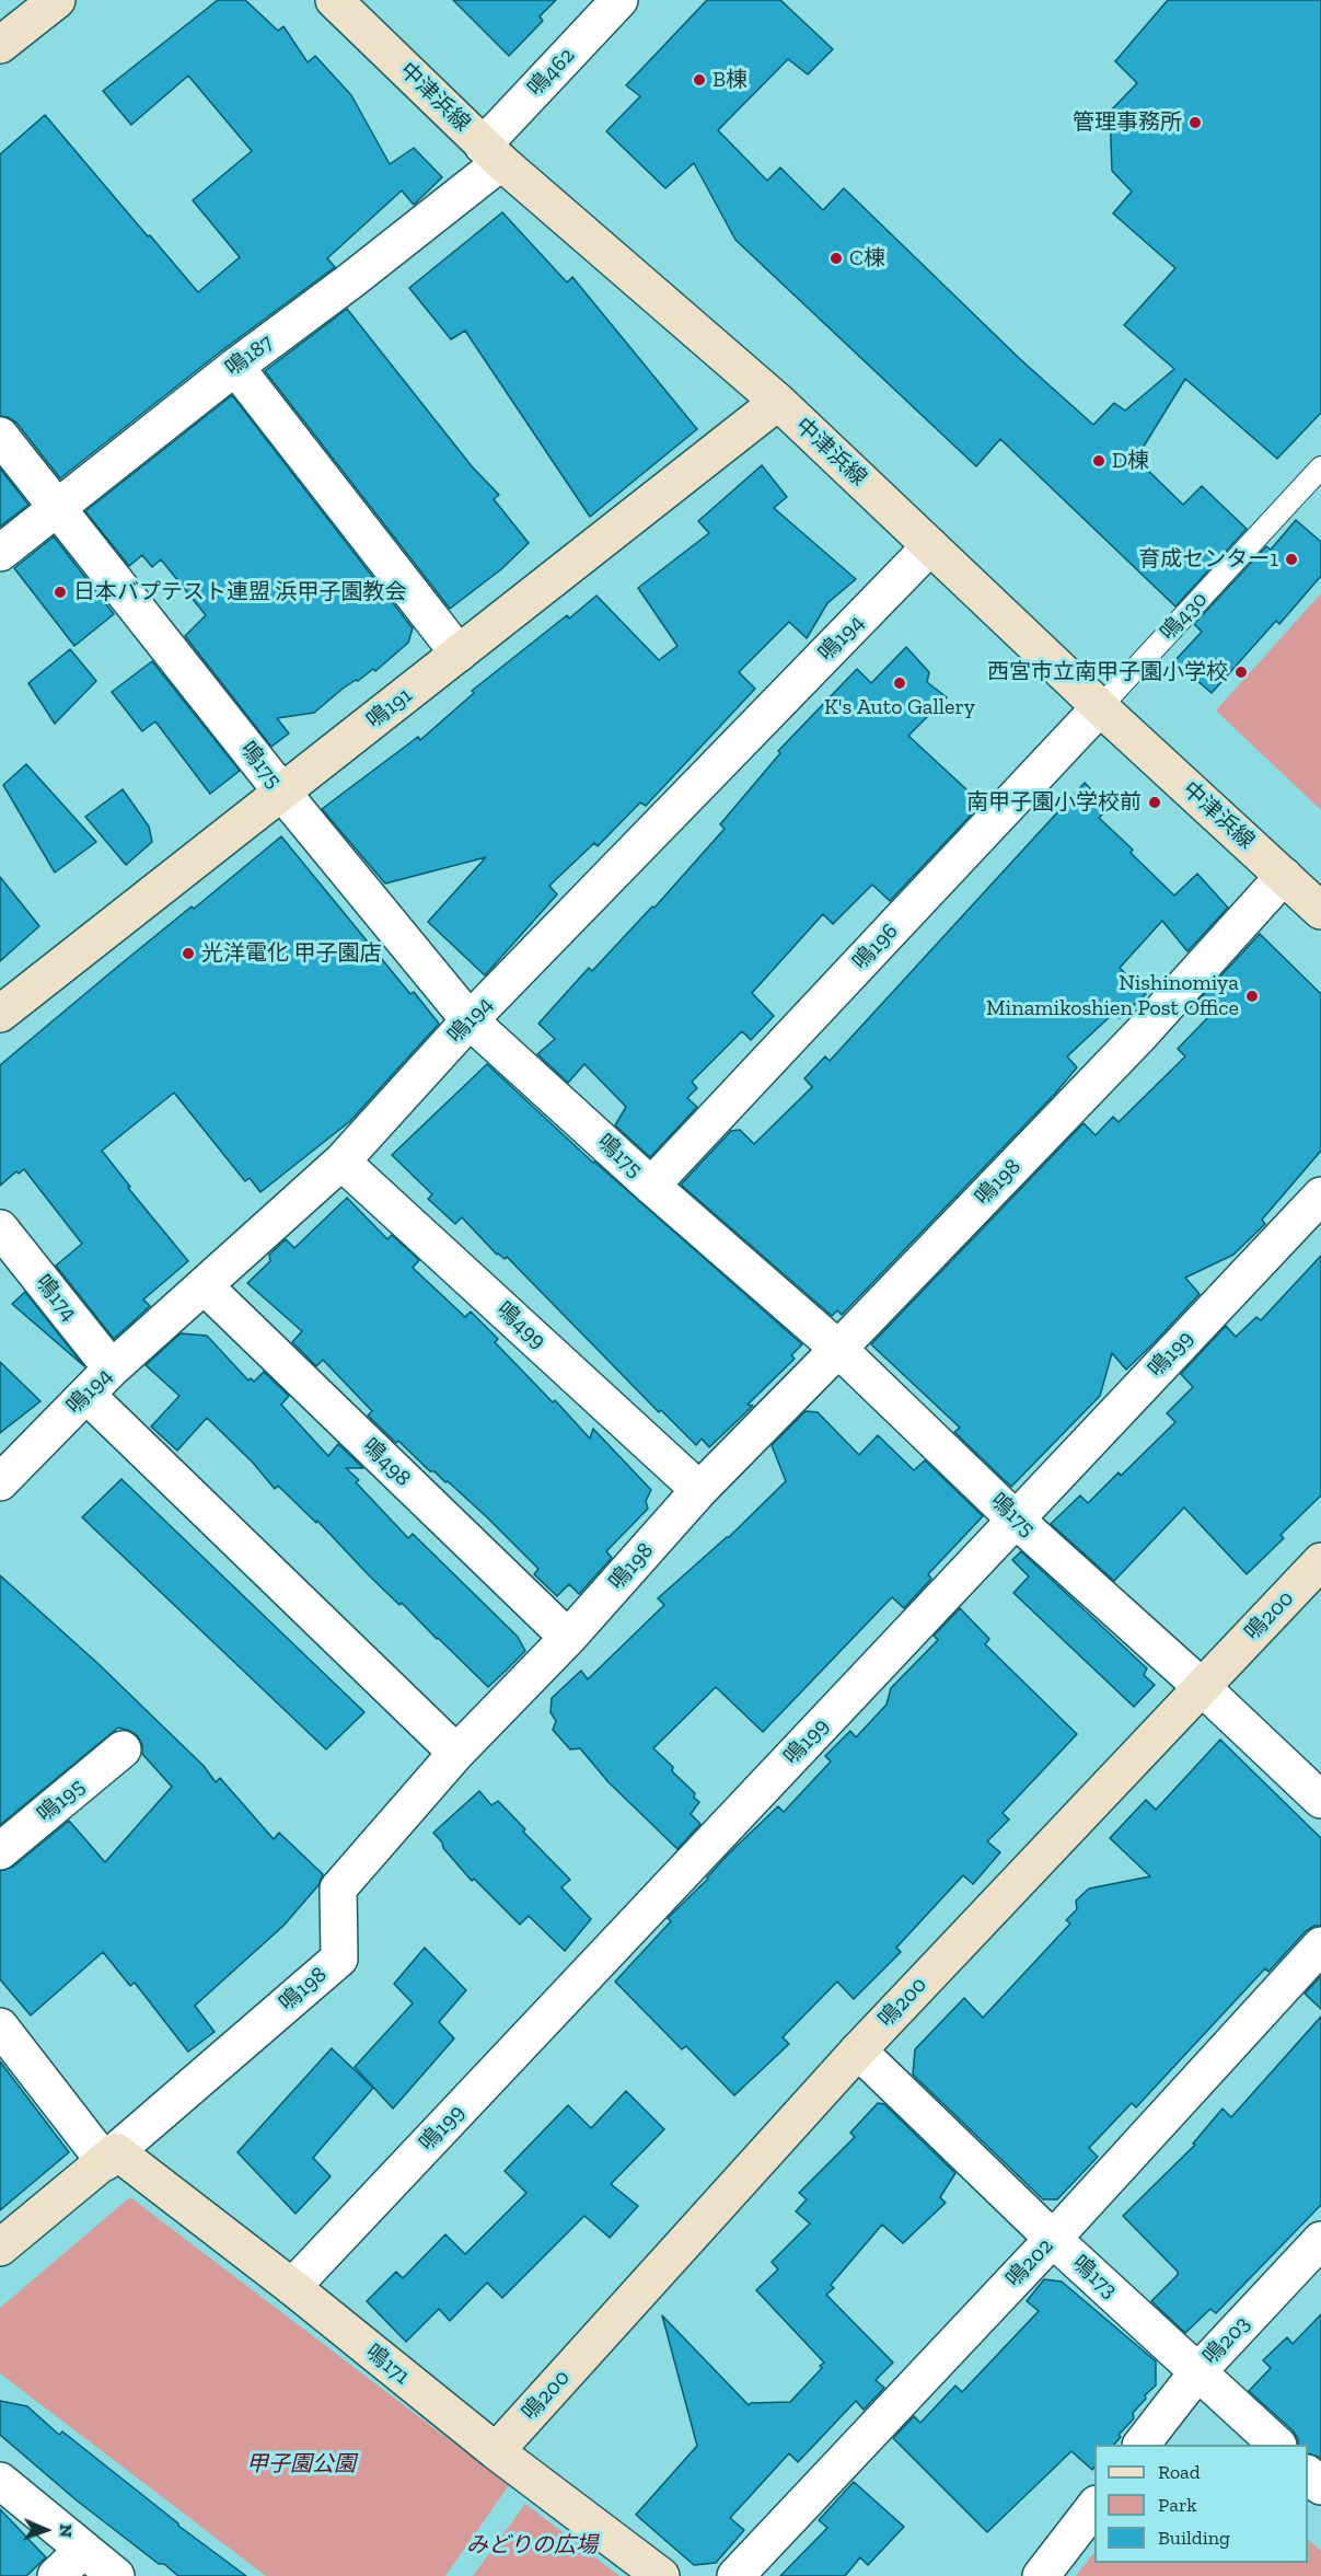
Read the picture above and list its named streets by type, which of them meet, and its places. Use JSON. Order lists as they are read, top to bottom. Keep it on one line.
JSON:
{"streets":{"street":["鳴462","中津浜線","鳴187","鳴194","鳴191","鳴175","鳴196","鳴198","鳴174","鳴499","鳴199","鳴498","鳴200","鳴195","鳴202","鳴173","鳴203","鳴171"],"lane":["鳴430"]},"crossings":[["鳴462","中津浜線"],["鳴462","鳴187"],["中津浜線","鳴187"],["中津浜線","鳴430"],["中津浜線","鳴194"],["中津浜線","鳴191"],["中津浜線","鳴196"],["中津浜線","鳴198"],["鳴187","鳴175"],["鳴430","鳴196"],["鳴194","鳴175"],["鳴194","鳴174"],["鳴194","鳴499"],["鳴194","鳴498"],["鳴191","鳴175"],["鳴175","鳴196"],["鳴175","鳴198"],["鳴175","鳴199"],["鳴175","鳴200"],["鳴198","鳴499"],["鳴198","鳴498"],["鳴198","鳴171"],["鳴199","鳴171"],["鳴200","鳴173"],["鳴200","鳴171"],["鳴202","鳴173"],["鳴173","鳴203"]],"parks":["甲子園公園","みどりの広場"],"places":["B棟","管理事務所","C棟","D棟","育成センター1","日本バプテスト連盟 浜甲子園教会","西宮市立南甲子園小学校","K's Auto Gallery","南甲子園小学校前","光洋電化 甲子園店","Nishinomiya Minamikoshien Post Office"],"legend":["Road","Park","Building"],"north":"right"}
